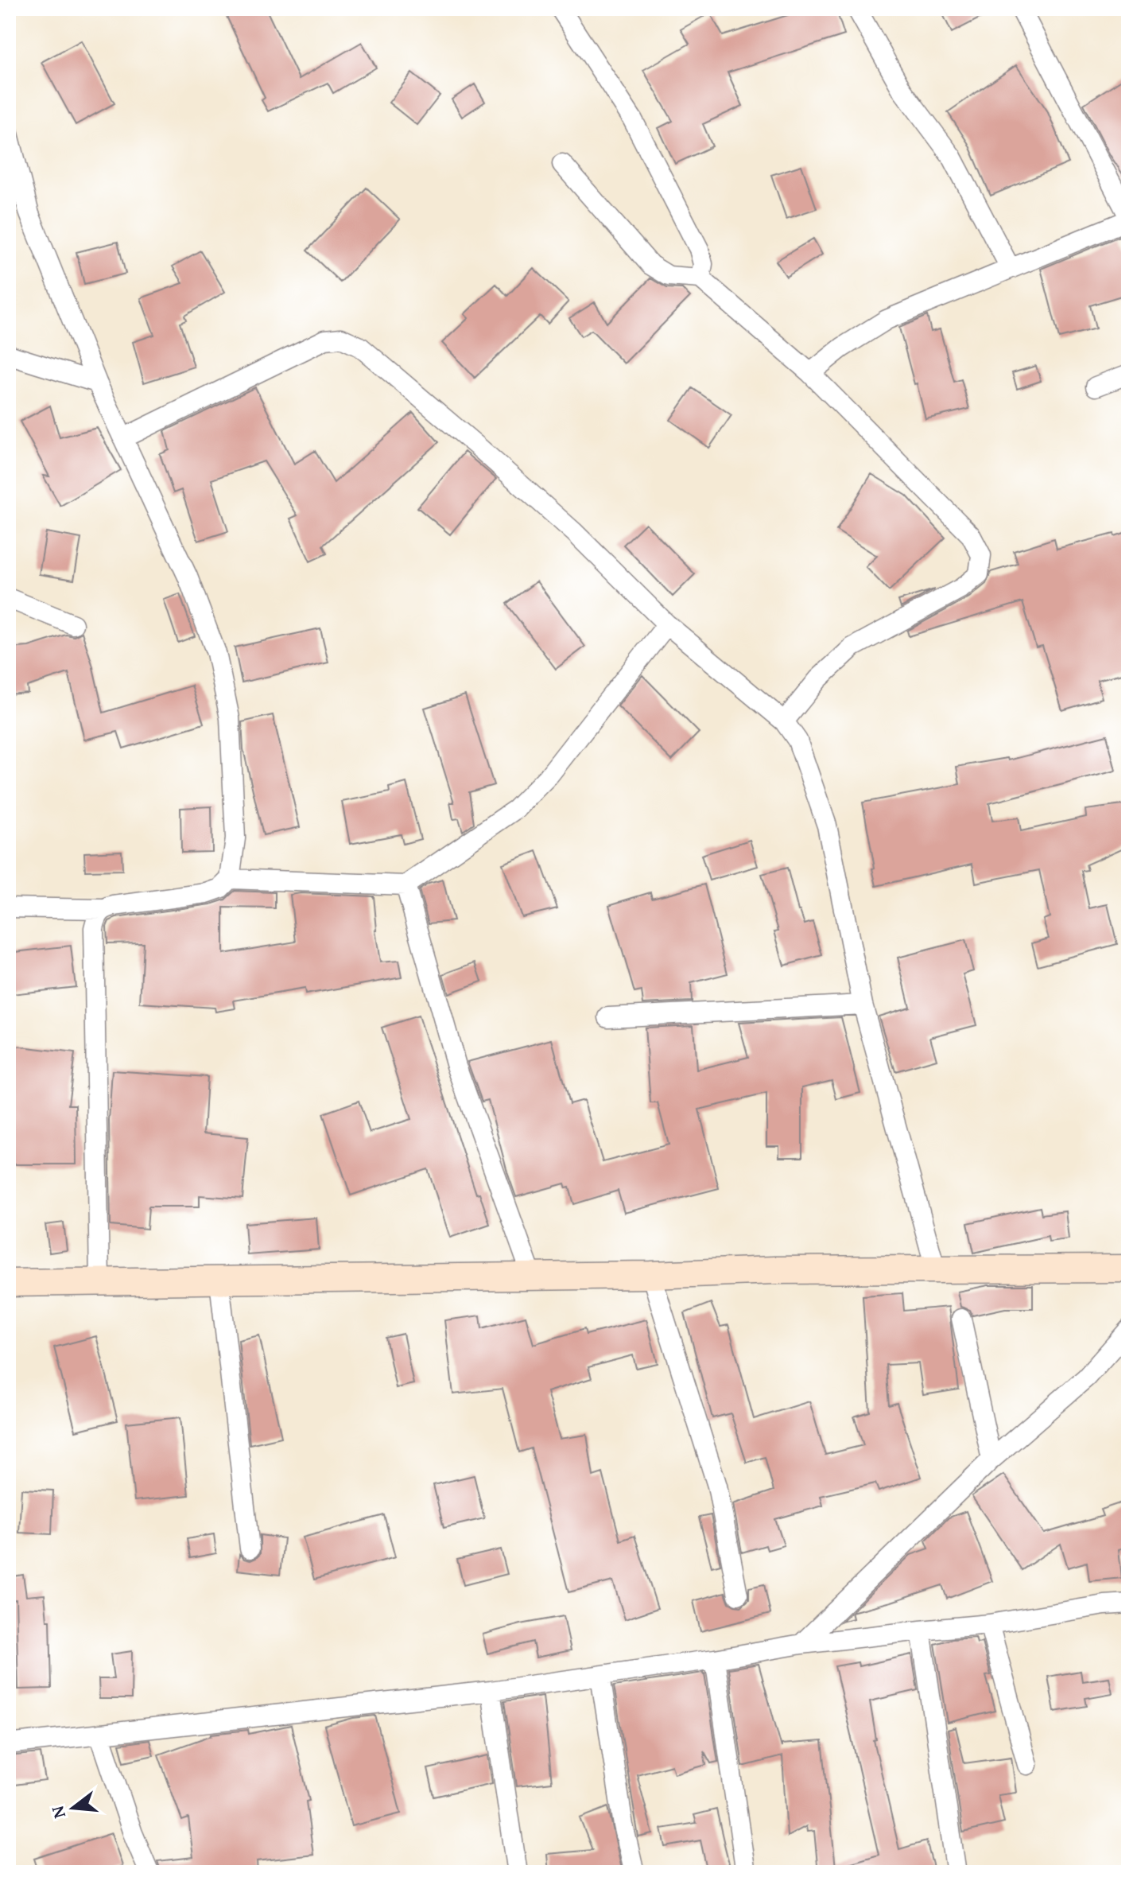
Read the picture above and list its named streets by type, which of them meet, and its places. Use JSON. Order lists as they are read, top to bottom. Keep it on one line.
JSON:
{"north":"left"}
